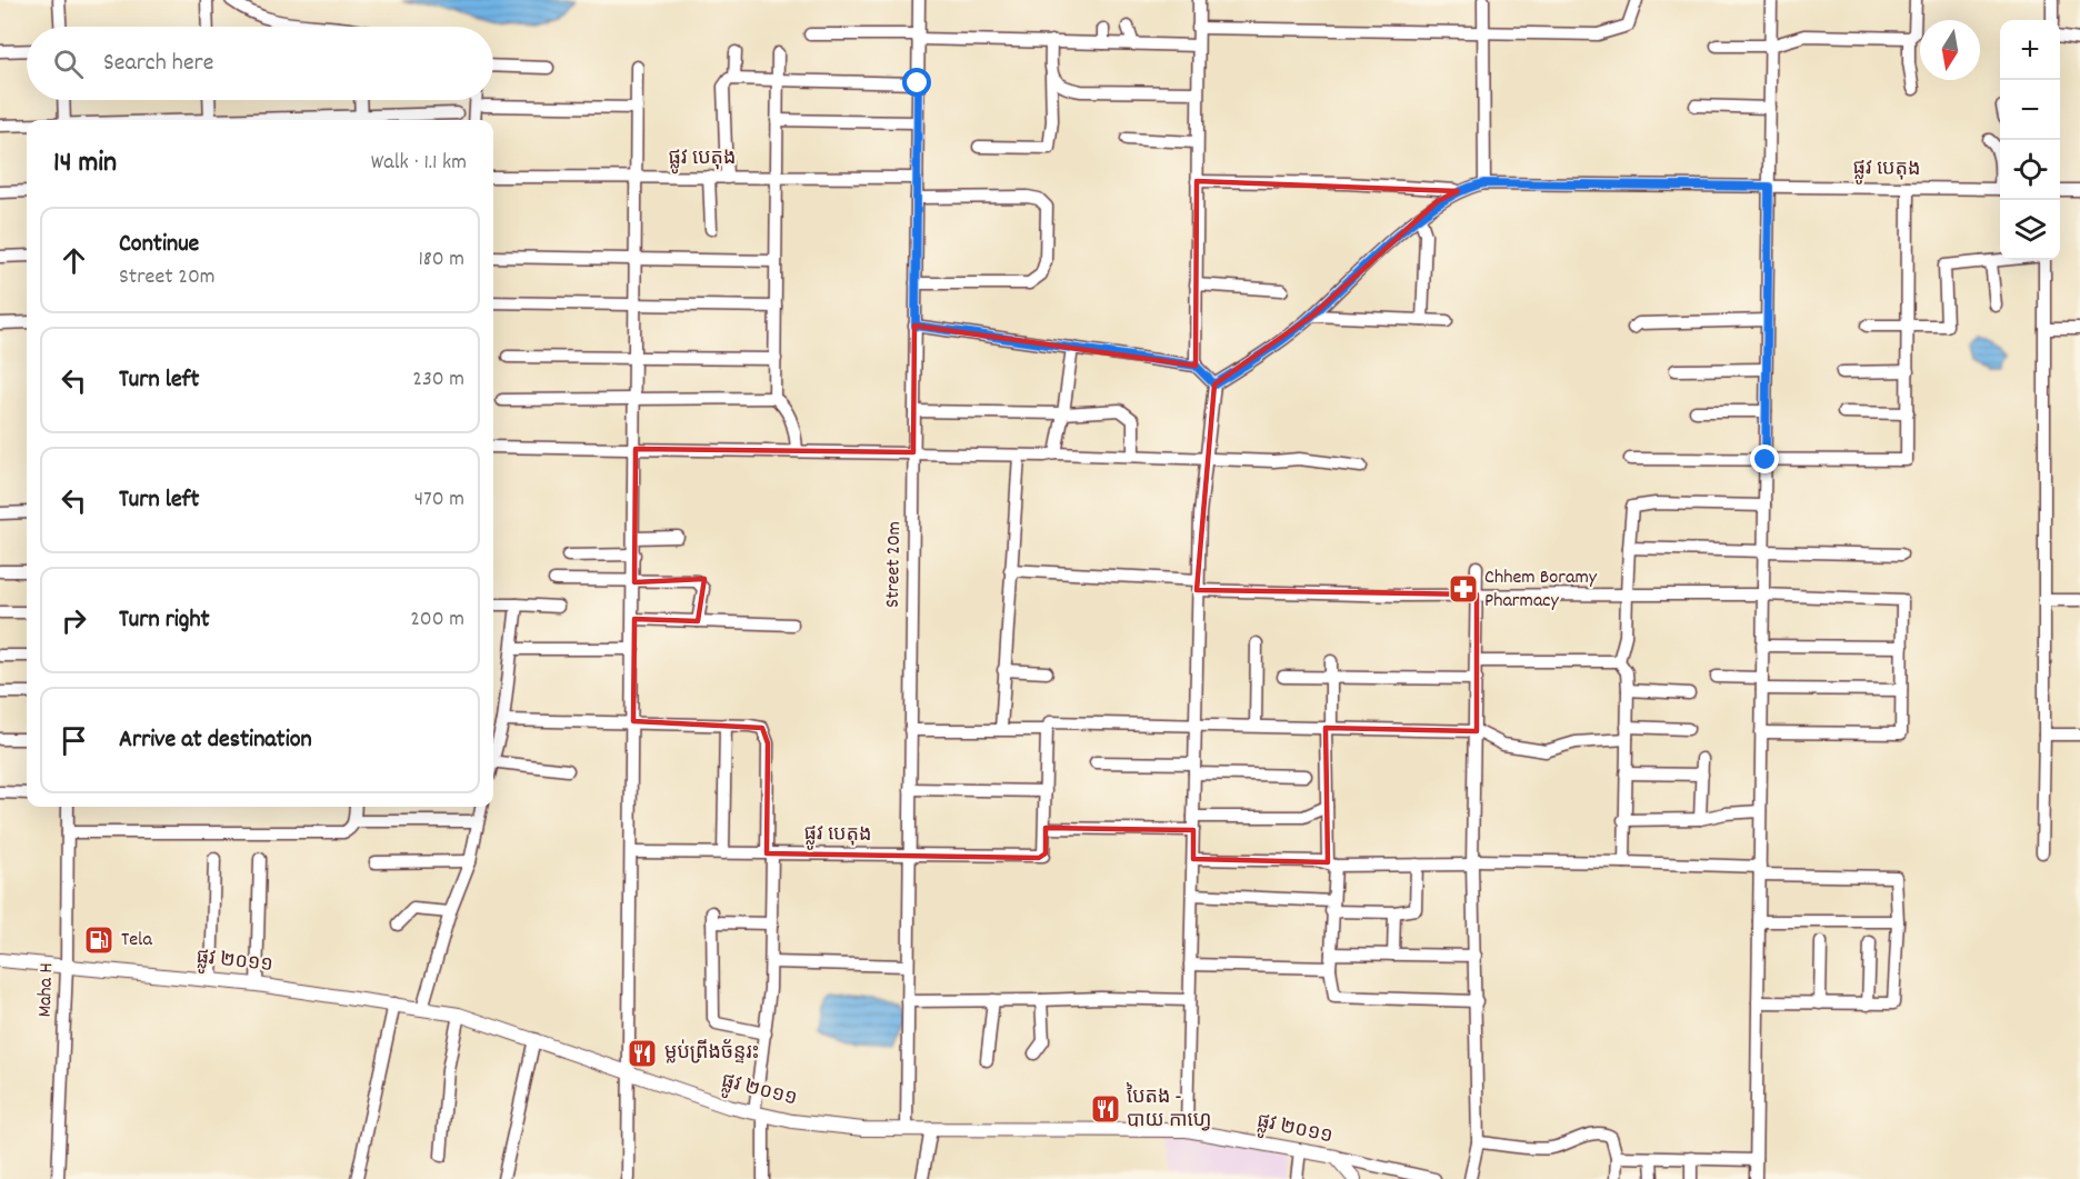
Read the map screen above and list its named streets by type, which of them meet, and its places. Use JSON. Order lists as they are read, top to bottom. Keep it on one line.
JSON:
{"streets":{"main road":["ផ្លូវ ២០១១"],"street":["ផ្លូវ បេតុង","Street 20m","Maha H"]},"crossings":[["ផ្លូវ បេតុង","Street 20m"],["Street 20m","ផ្លូវ ២០១១"],["ផ្លូវ ២០១១","Maha H"]],"places":{"pharmacy":["Chhem Boramy Pharmacy"],"fuel station":["Tela"],"restaurant":["ម្លប់ព្រីងច័ន្ទរះ","បៃតង - បាយ កាហ្វេ"]},"north":"bottom","page":{"map_buttons":["+","−"],"search":"Search here","heading":["14 min","Walk · 1.1 km"],"list":[["Continue","Street 20m","180 m"],["Turn left","230 m"],["Turn left","470 m"],["Turn right","200 m"],"Arrive at destination"]}}
